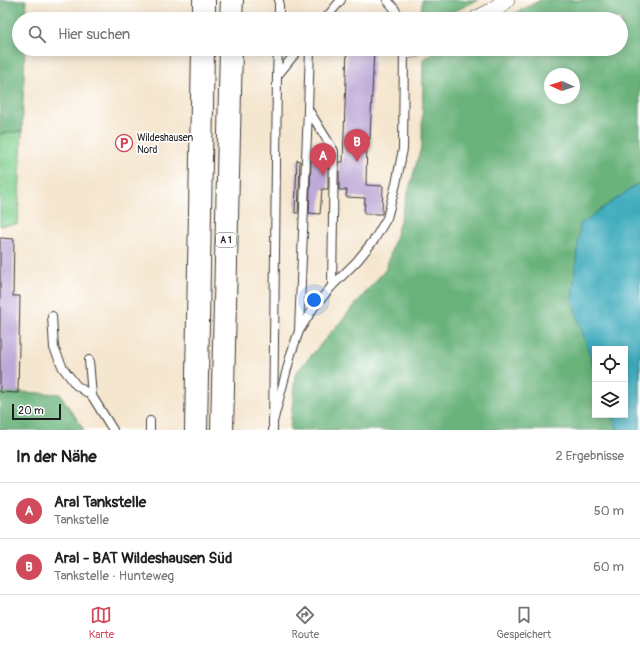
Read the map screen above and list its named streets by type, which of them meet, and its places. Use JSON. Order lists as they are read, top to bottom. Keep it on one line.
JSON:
{"streets":{"highway":["A 1"]},"places":{"parking":["Wildeshausen Nord"]},"scale_bar":"20 m","north":"left","page":{"search":"Hier suchen","pins":["B","A"],"scale":"20 m","heading":["In der Nähe","2 Ergebnisse"],"list":[{"mark":"A","name":"Aral Tankstelle","note":"Tankstelle","value":"50 m"},{"mark":"B","name":"Aral - BAT Wildeshausen Süd","note":"Tankstelle · Hunteweg","value":"60 m"}],"nav":["Karte","Route","Gespeichert"]}}
